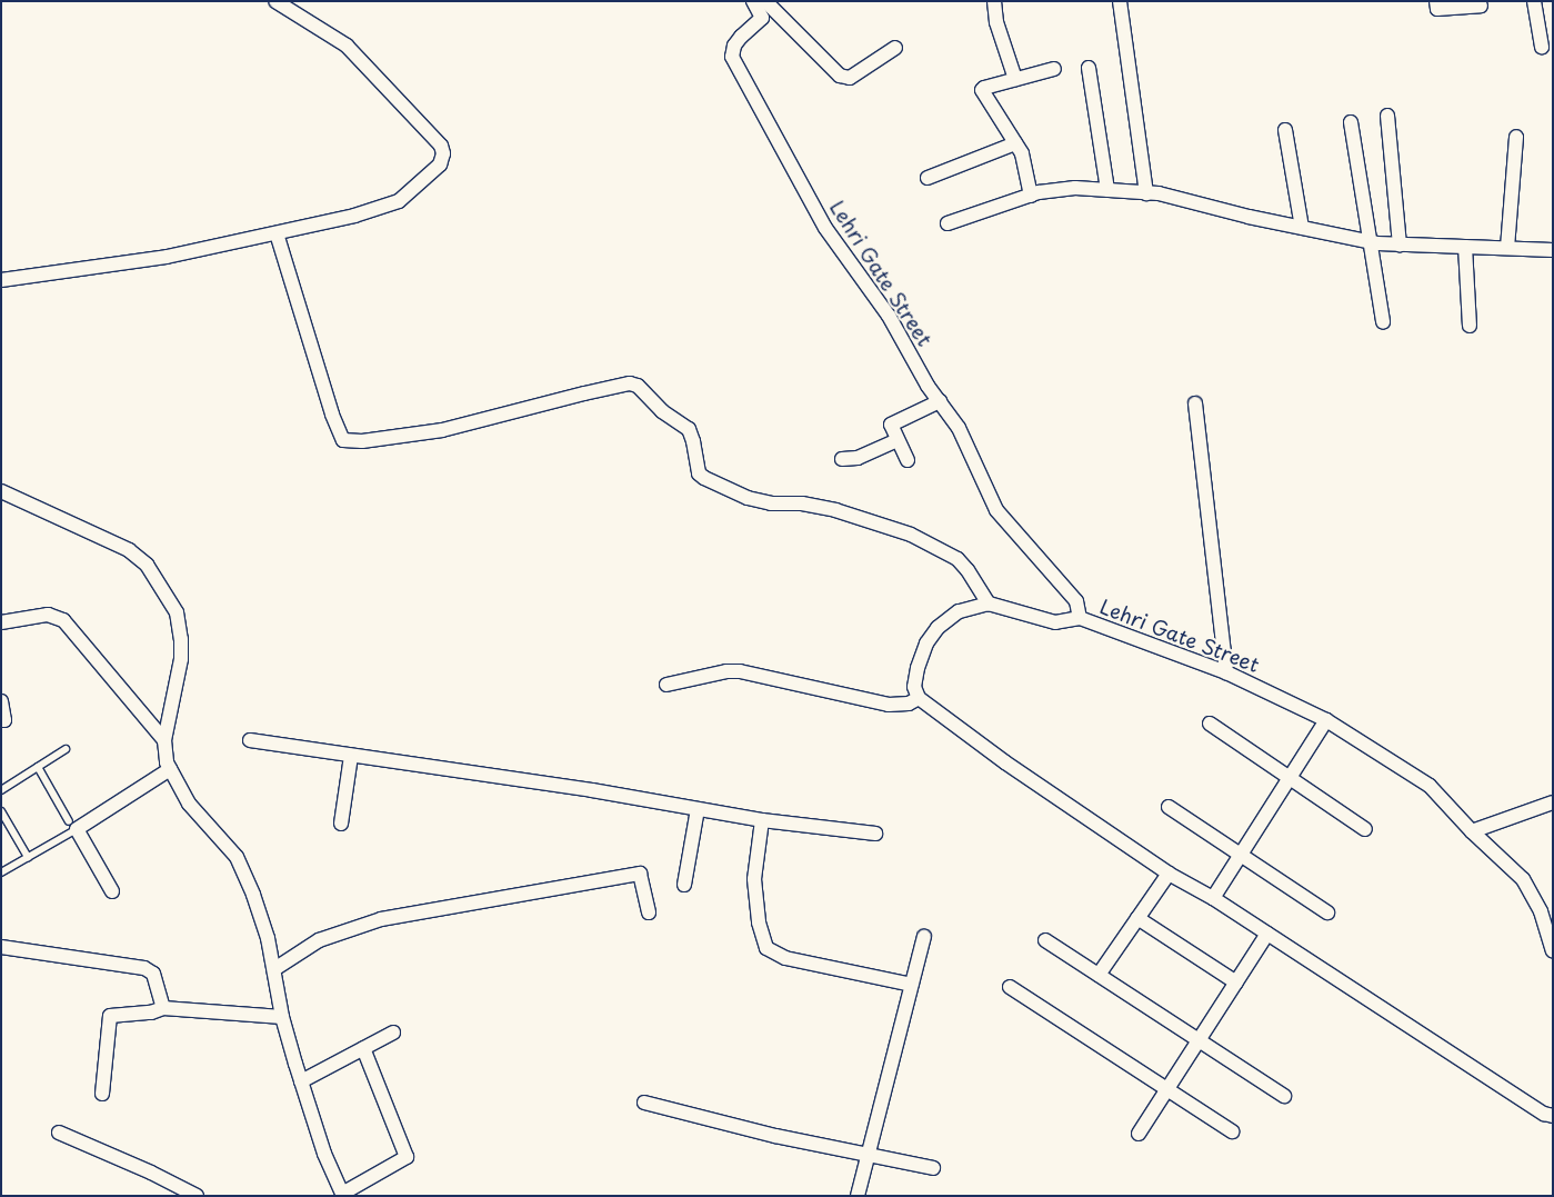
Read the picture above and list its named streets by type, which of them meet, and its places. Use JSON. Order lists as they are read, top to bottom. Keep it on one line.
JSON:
{"streets":{"street":["Lehri Gate Street"]}}
